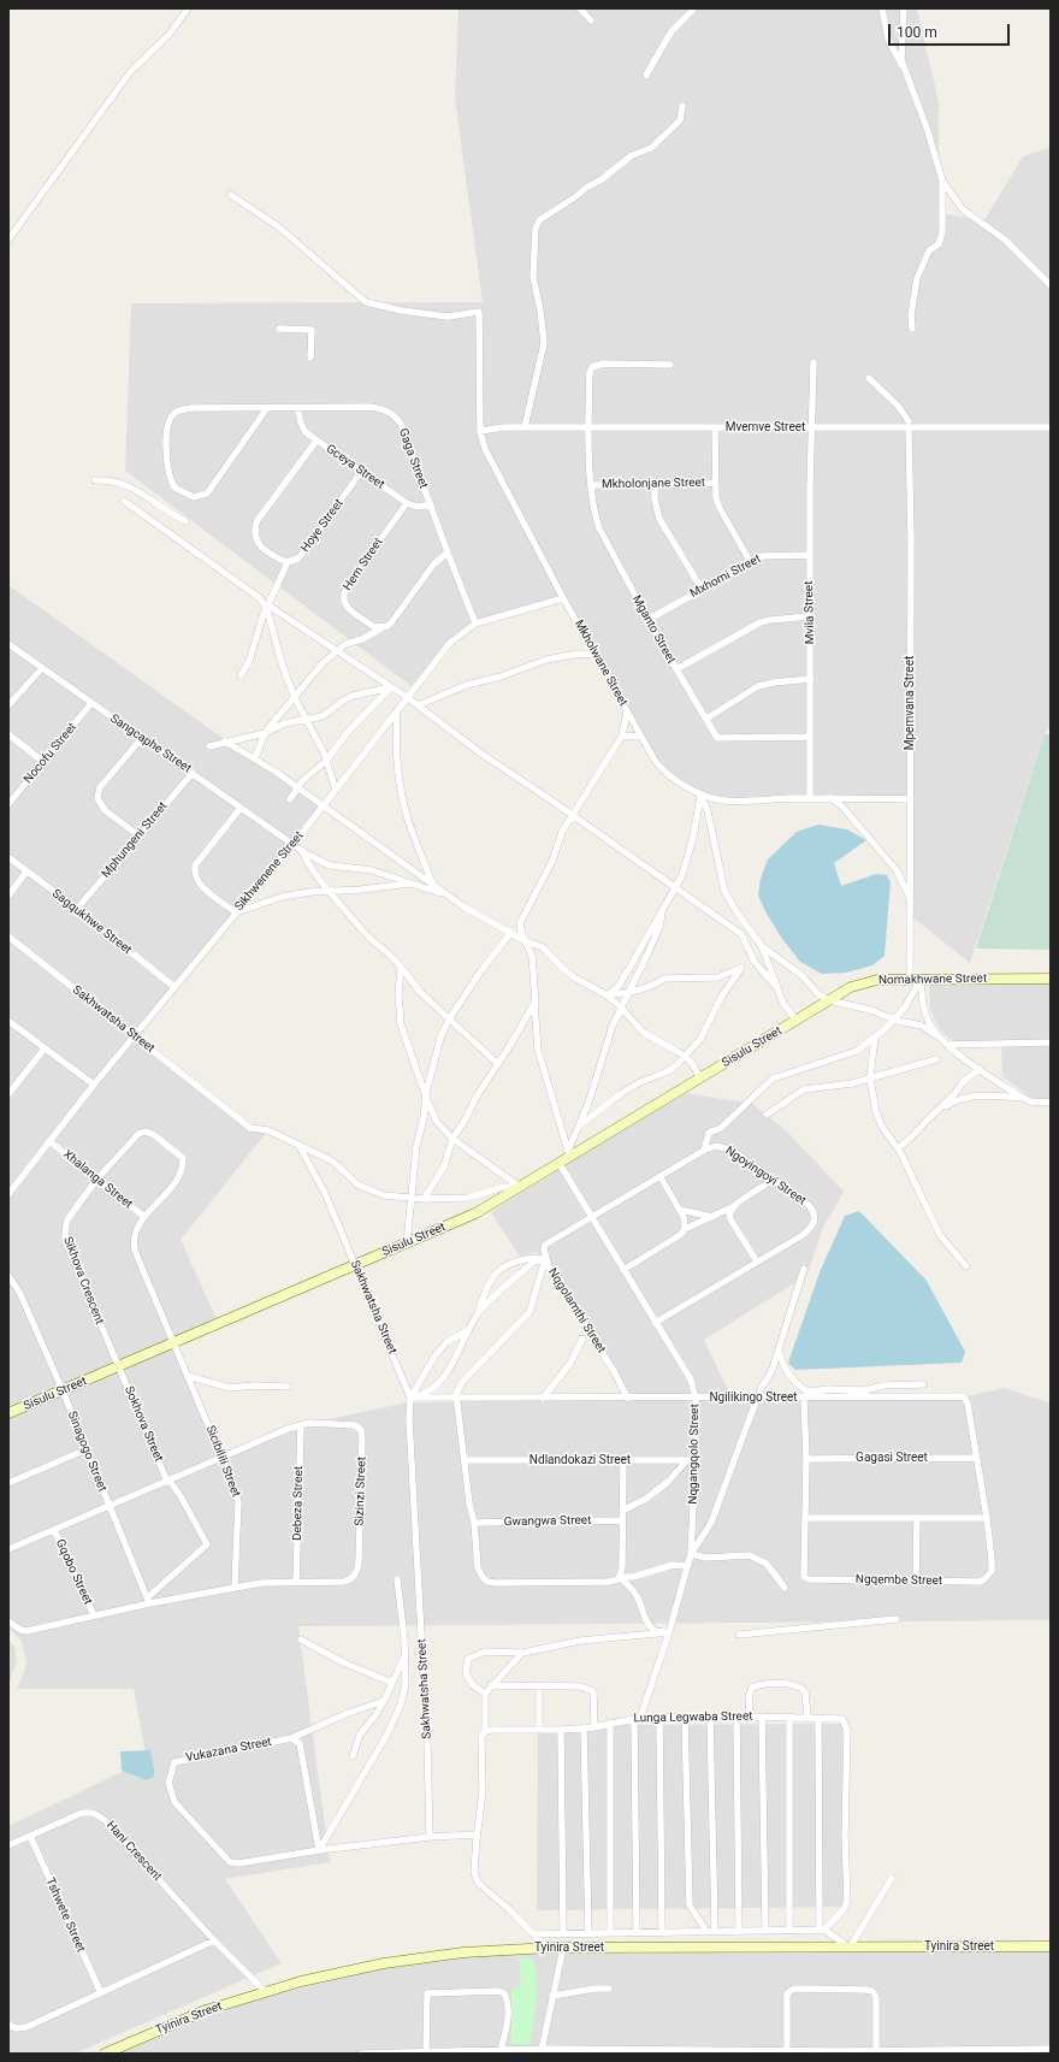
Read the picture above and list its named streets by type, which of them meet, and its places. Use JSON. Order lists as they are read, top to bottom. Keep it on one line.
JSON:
{"streets":{"street":["Mvemve Street","Gaga Street","Gceya Street","Mkholonjane Street","Hoye Street","Hem Street","Mxhomi Street","Mvila Street","Mganto Street","Mkholwane Street","Mpemvana Street","Sangcaphe Street","Nocofu Street","Mphungeni Street","Sikhwenene Street","Sagqukhwe Street","Nomakhwane Street","Sakhwatsha Street","Sisulu Street","Ngoyingoyi Street","Xhalanga Street","Sikhova Crescent","Nqgolamthi Street","Ngilikingo Street","Sokhova Street","Sinagogo Street","Nqgangqolo Street","Gagasi Street","Ndlandokazi Street","Sicibilili Street","Sizinzi Street","Debeza Street","Gwangwa Street","Gqobo Street","Ngqembe Street","Lunga Legwaba Street","Vukazana Street","Hani Crescent","Tshwete Street","Tyinira Street"]},"crossings":[["Mvemve Street","Mvila Street"],["Mvemve Street","Mganto Street"],["Mvemve Street","Mkholwane Street"],["Mvemve Street","Mpemvana Street"],["Gaga Street","Gceya Street"],["Gaga Street","Sikhwenene Street"],["Gceya Street","Hoye Street"],["Gceya Street","Hem Street"],["Mkholonjane Street","Mganto Street"],["Mxhomi Street","Mvila Street"],["Mxhomi Street","Mganto Street"],["Mvila Street","Mganto Street"],["Mvila Street","Mkholwane Street"],["Mkholwane Street","Mpemvana Street"],["Mkholwane Street","Sikhwenene Street"],["Mpemvana Street","Nomakhwane Street"],["Sangcaphe Street","Nocofu Street"],["Sangcaphe Street","Mphungeni Street"],["Sangcaphe Street","Sikhwenene Street"],["Mphungeni Street","Sagqukhwe Street"],["Sikhwenene Street","Sagqukhwe Street"],["Sikhwenene Street","Sakhwatsha Street"],["Sikhwenene Street","Xhalanga Street"],["Nomakhwane Street","Sisulu Street"],["Sakhwatsha Street","Sisulu Street"],["Sakhwatsha Street","Ngilikingo Street"],["Sakhwatsha Street","Vukazana Street"],["Sisulu Street","Sikhova Crescent"],["Sisulu Street","Sokhova Street"],["Sisulu Street","Sinagogo Street"],["Sisulu Street","Nqgangqolo Street"],["Sisulu Street","Sicibilili Street"],["Ngoyingoyi Street","Nqgolamthi Street"],["Ngoyingoyi Street","Nqgangqolo Street"],["Xhalanga Street","Sikhova Crescent"],["Sikhova Crescent","Sokhova Street"],["Sikhova Crescent","Sicibilili Street"],["Nqgolamthi Street","Ngilikingo Street"],["Nqgolamthi Street","Nqgangqolo Street"],["Ngilikingo Street","Nqgangqolo Street"],["Ngilikingo Street","Ngqembe Street"],["Sokhova Street","Sizinzi Street"],["Sinagogo Street","Sizinzi Street"],["Nqgangqolo Street","Ndlandokazi Street"],["Nqgangqolo Street","Lunga Legwaba Street"],["Gagasi Street","Ngqembe Street"],["Sicibilili Street","Sizinzi Street"],["Sizinzi Street","Debeza Street"],["Sizinzi Street","Gqobo Street"],["Hani Crescent","Tshwete Street"],["Hani Crescent","Tyinira Street"]],"scale_bar":"100 m"}
